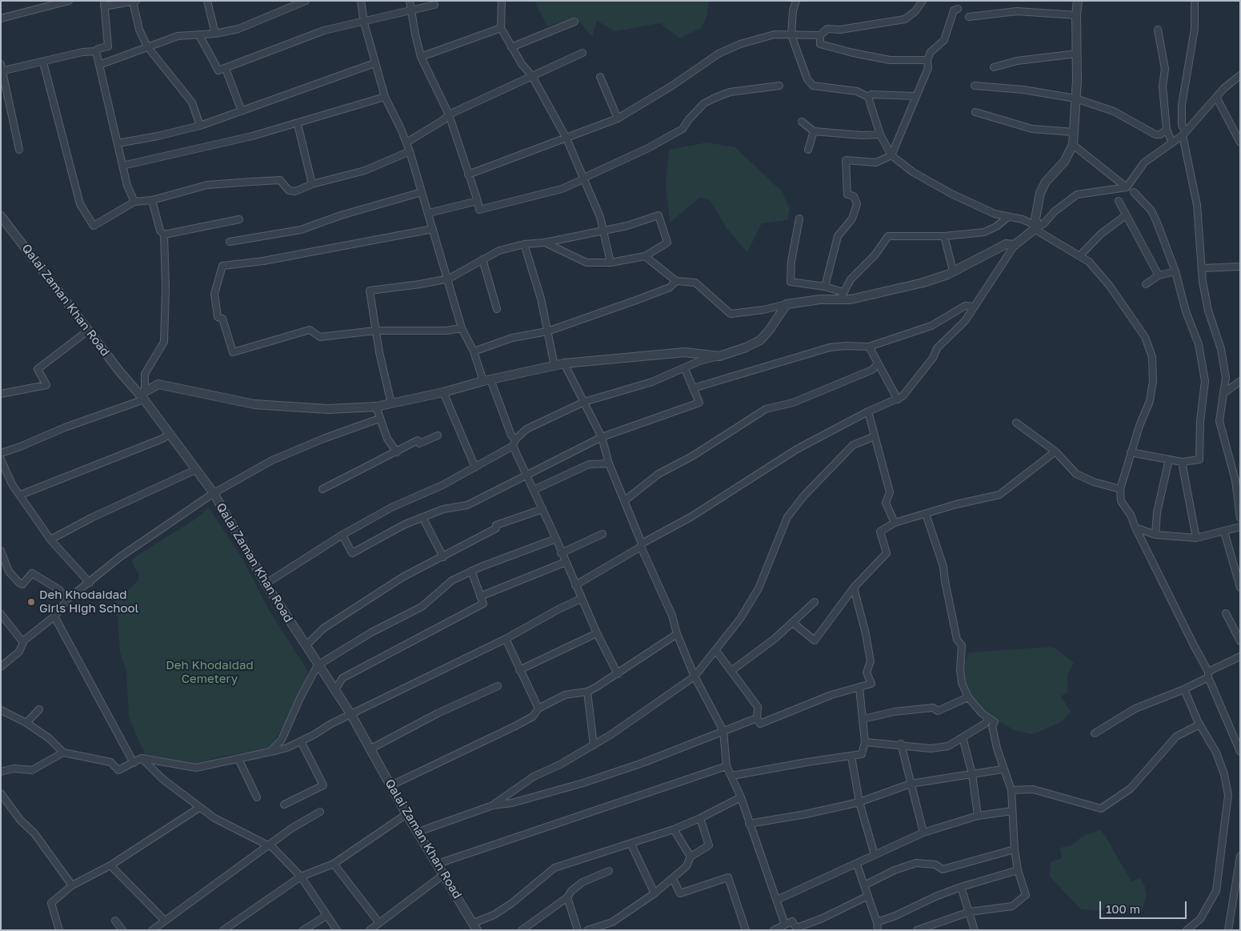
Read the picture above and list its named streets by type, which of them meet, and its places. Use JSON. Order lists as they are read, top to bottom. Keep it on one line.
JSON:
{"streets":{"street":["Qalai Zaman Khan Road"]},"parks":["Deh Khodaidad Cemetery"],"places":["Deh Khodaidad Girls High School"],"scale_bar":"100 m"}
